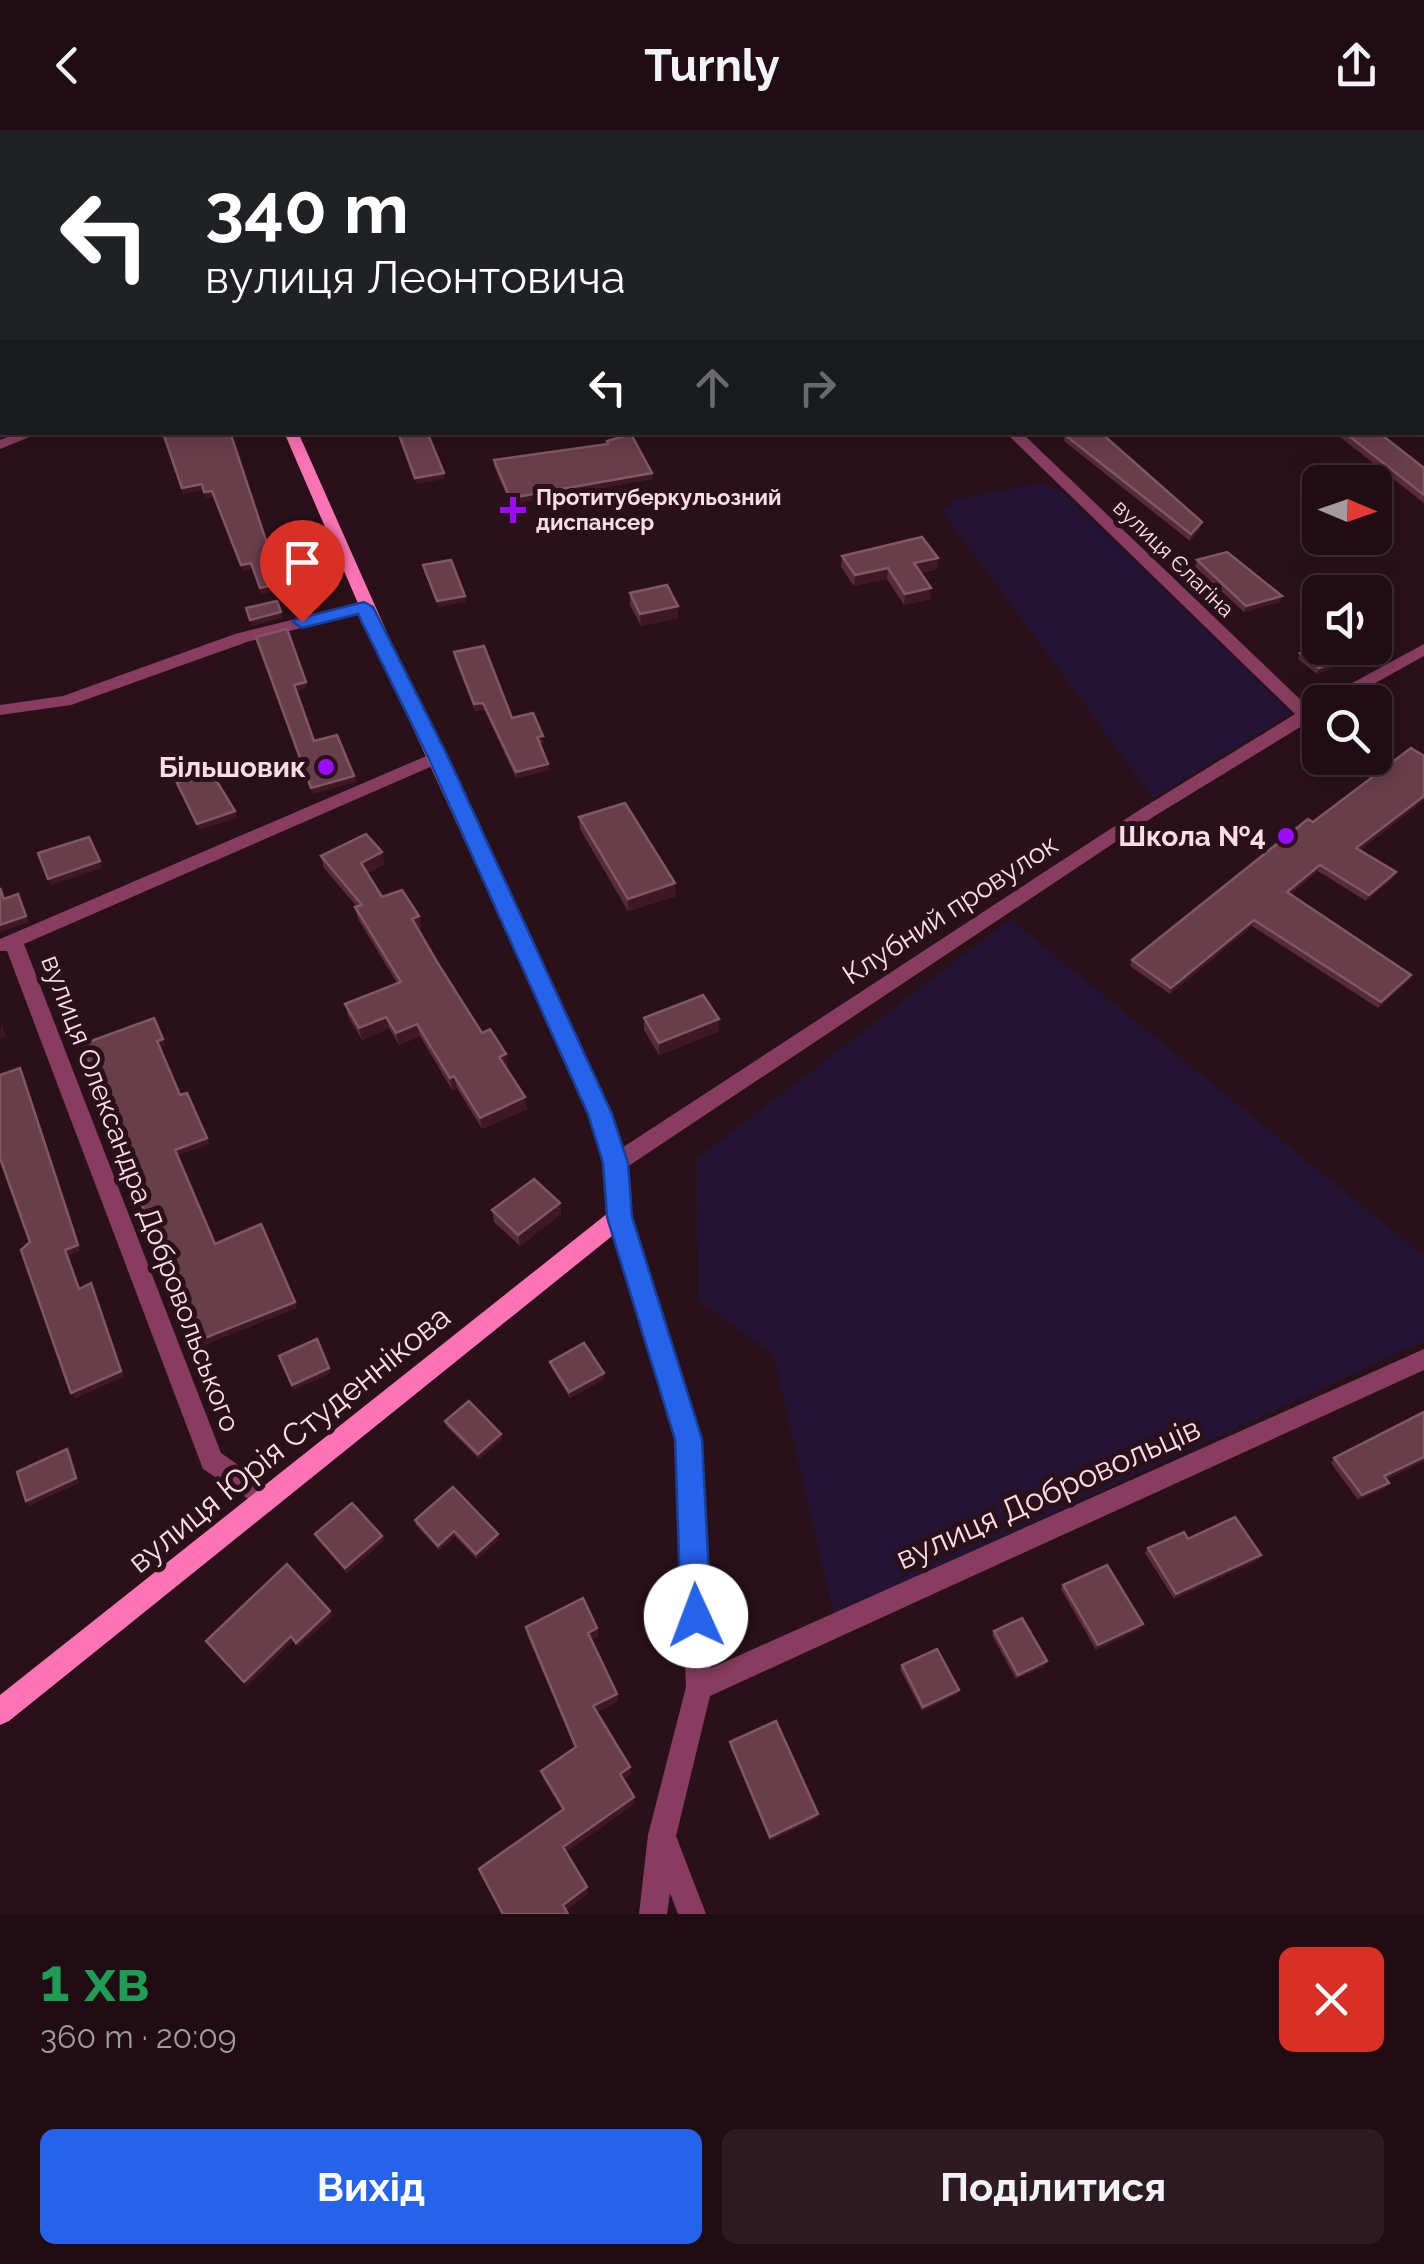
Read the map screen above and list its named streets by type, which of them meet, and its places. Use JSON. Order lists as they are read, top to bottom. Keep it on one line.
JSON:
{"streets":{"main road":["вулиця Юрія Студеннікова"],"street":["вулиця Єлагіна","Клубний провулок","вулиця Олександра Добровольського","вулиця Добровольців"]},"crossings":[["вулиця Олександра Добровольського","вулиця Юрія Студеннікова"]],"places":{"health":["Протитуберкульозний диспансер"],"other":["Більшовик","Школа №4"]},"north":"right","page":{"header":"Turnly","turn":["340 m","вулиця Леонтовича"],"heading":["1 хв","360 m · 20:09"],"buttons":["Вихід","Поділитися"]}}
